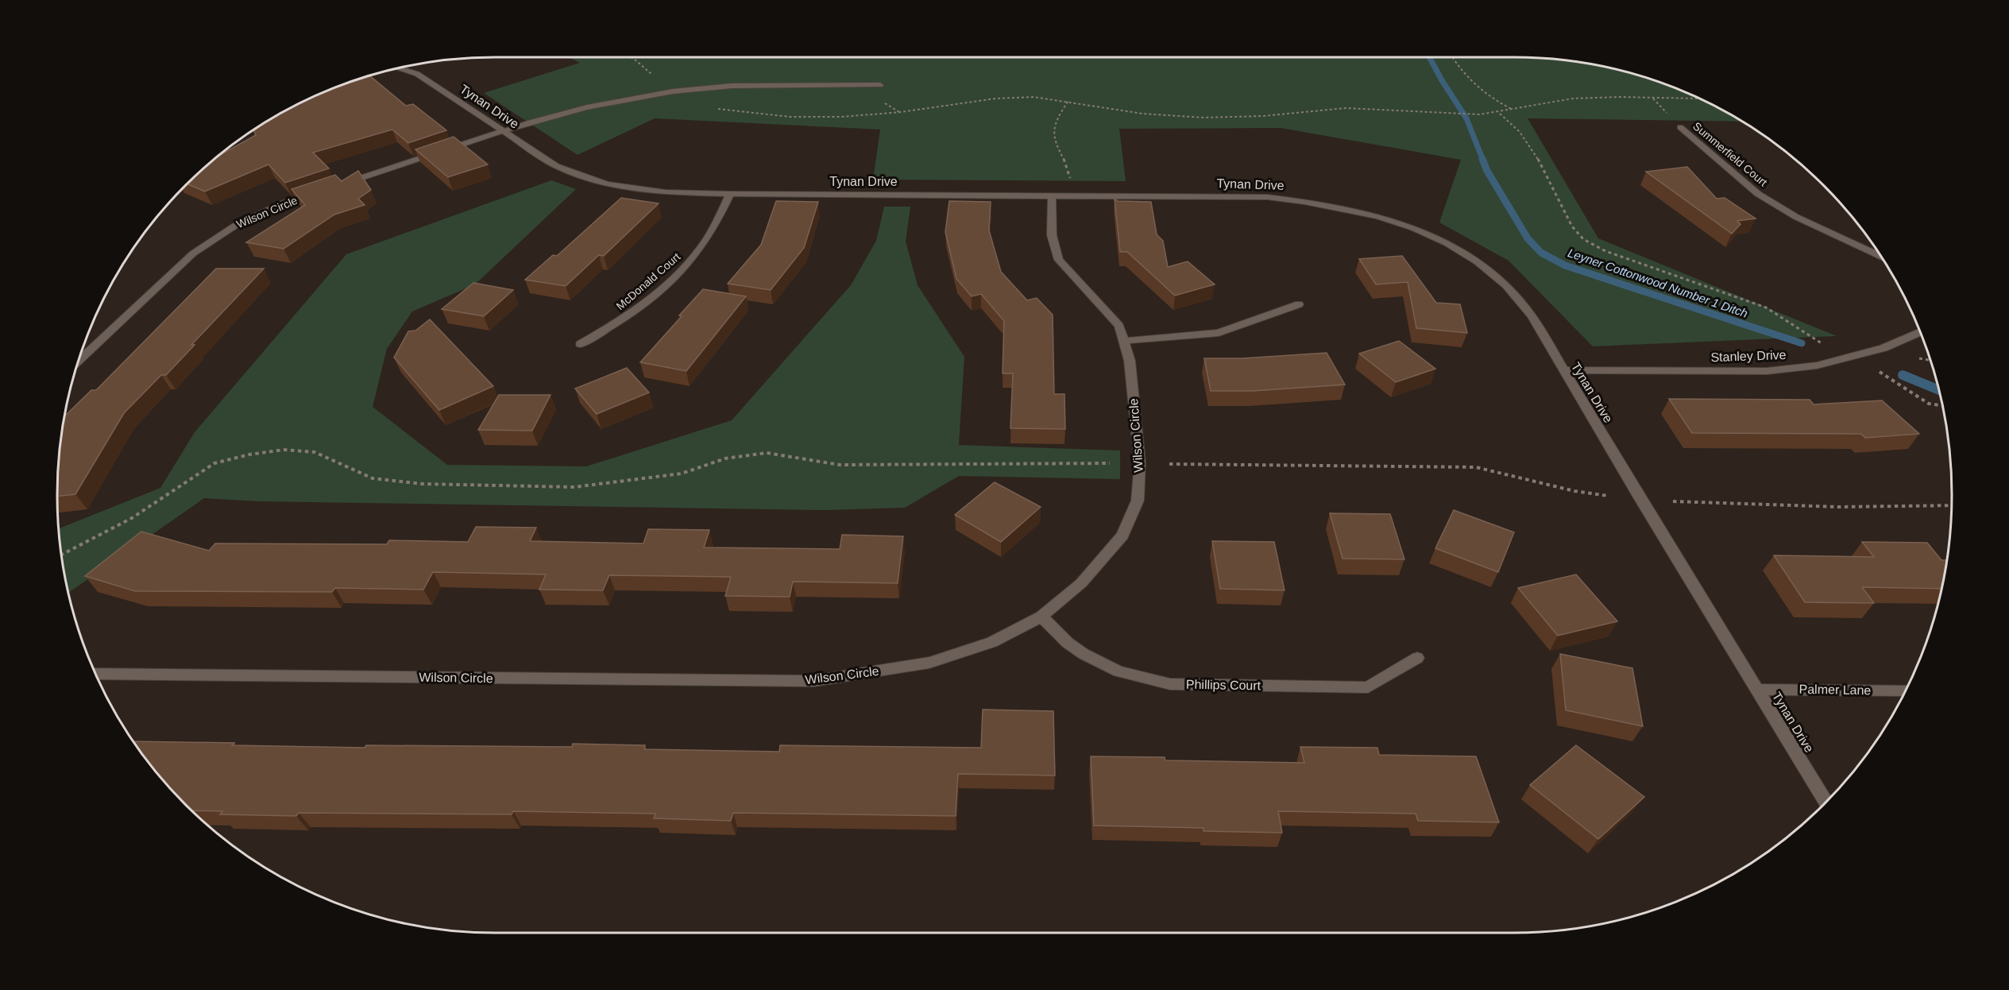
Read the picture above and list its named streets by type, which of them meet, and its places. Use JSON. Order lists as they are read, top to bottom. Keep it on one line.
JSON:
{"streets":{"street":["Tynan Drive","Summerfield Court","Wilson Circle","McDonald Court","Stanley Drive","Phillips Court","Palmer Lane"]},"crossings":[["Tynan Drive","Wilson Circle"],["Tynan Drive","McDonald Court"],["Tynan Drive","Stanley Drive"],["Tynan Drive","Palmer Lane"],["Wilson Circle","Phillips Court"]],"water":["Leyner Cottonwood Number 1 Ditch"]}
